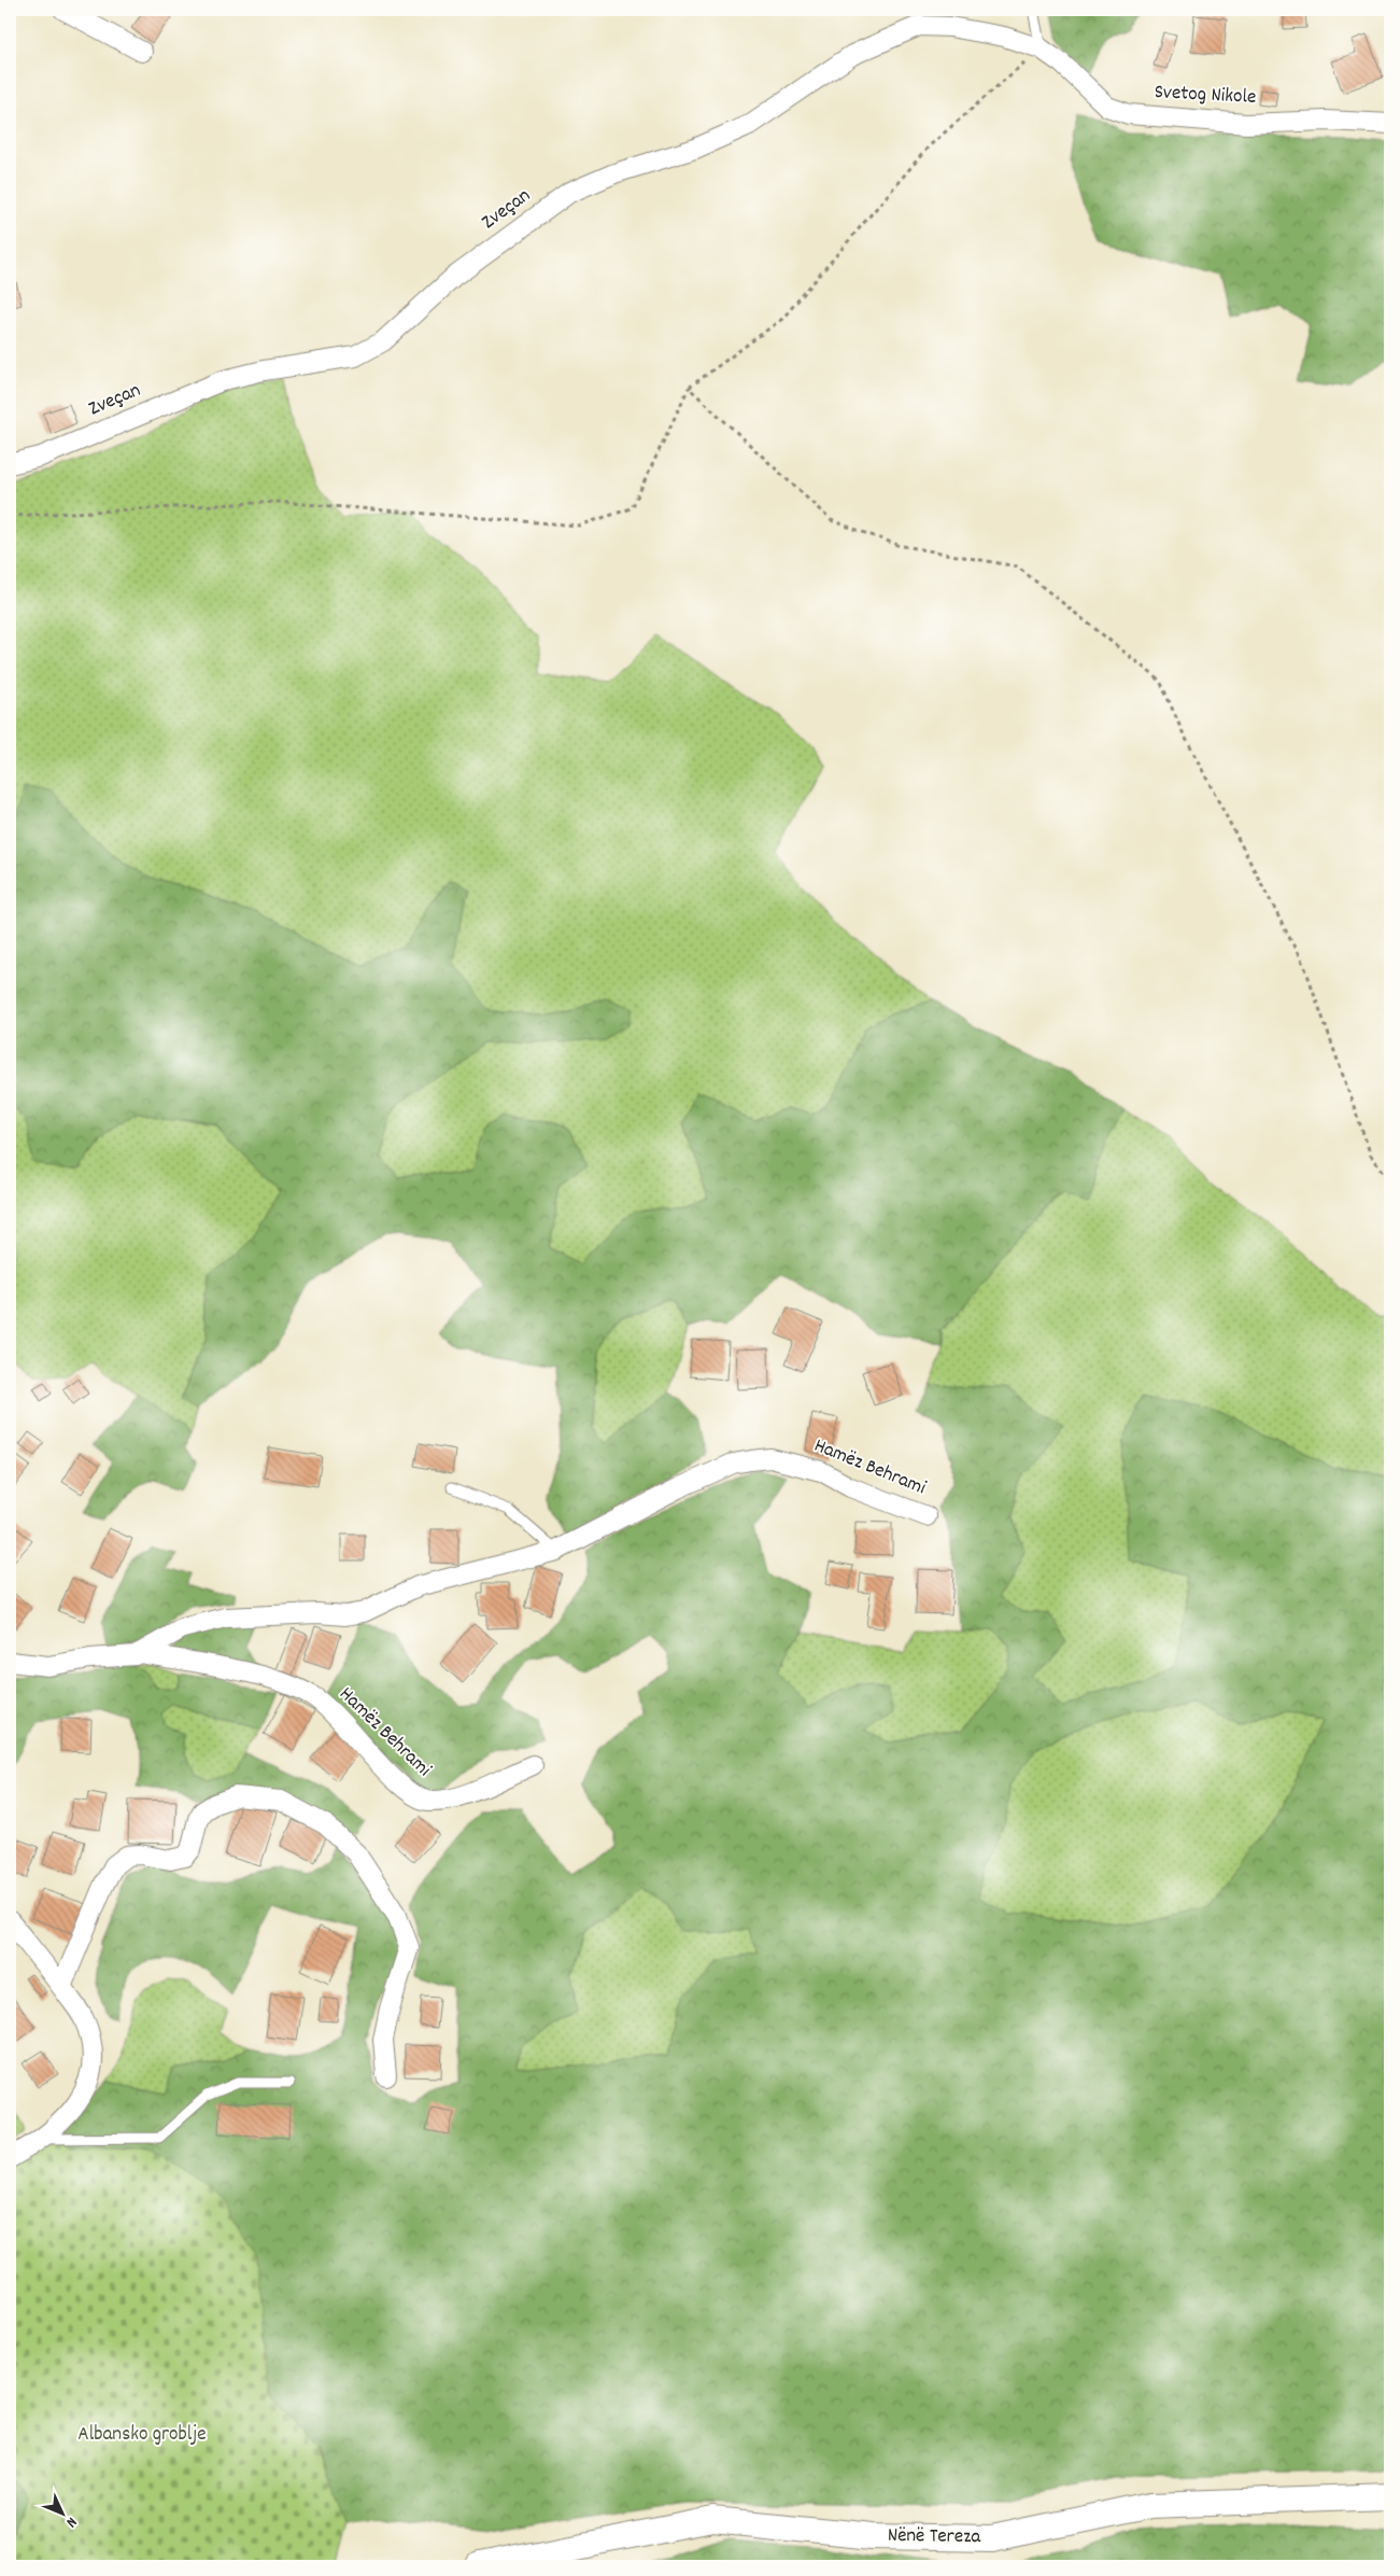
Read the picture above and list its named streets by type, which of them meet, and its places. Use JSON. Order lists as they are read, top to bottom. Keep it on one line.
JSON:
{"streets":{"main road":["Nënë Tereza"],"street":["Svetog Nikole","Zveçan","Hamëz Behrami"]},"crossings":[["Svetog Nikole","Zveçan"]],"parks":["Albansko groblje"],"north":"bottom right"}
